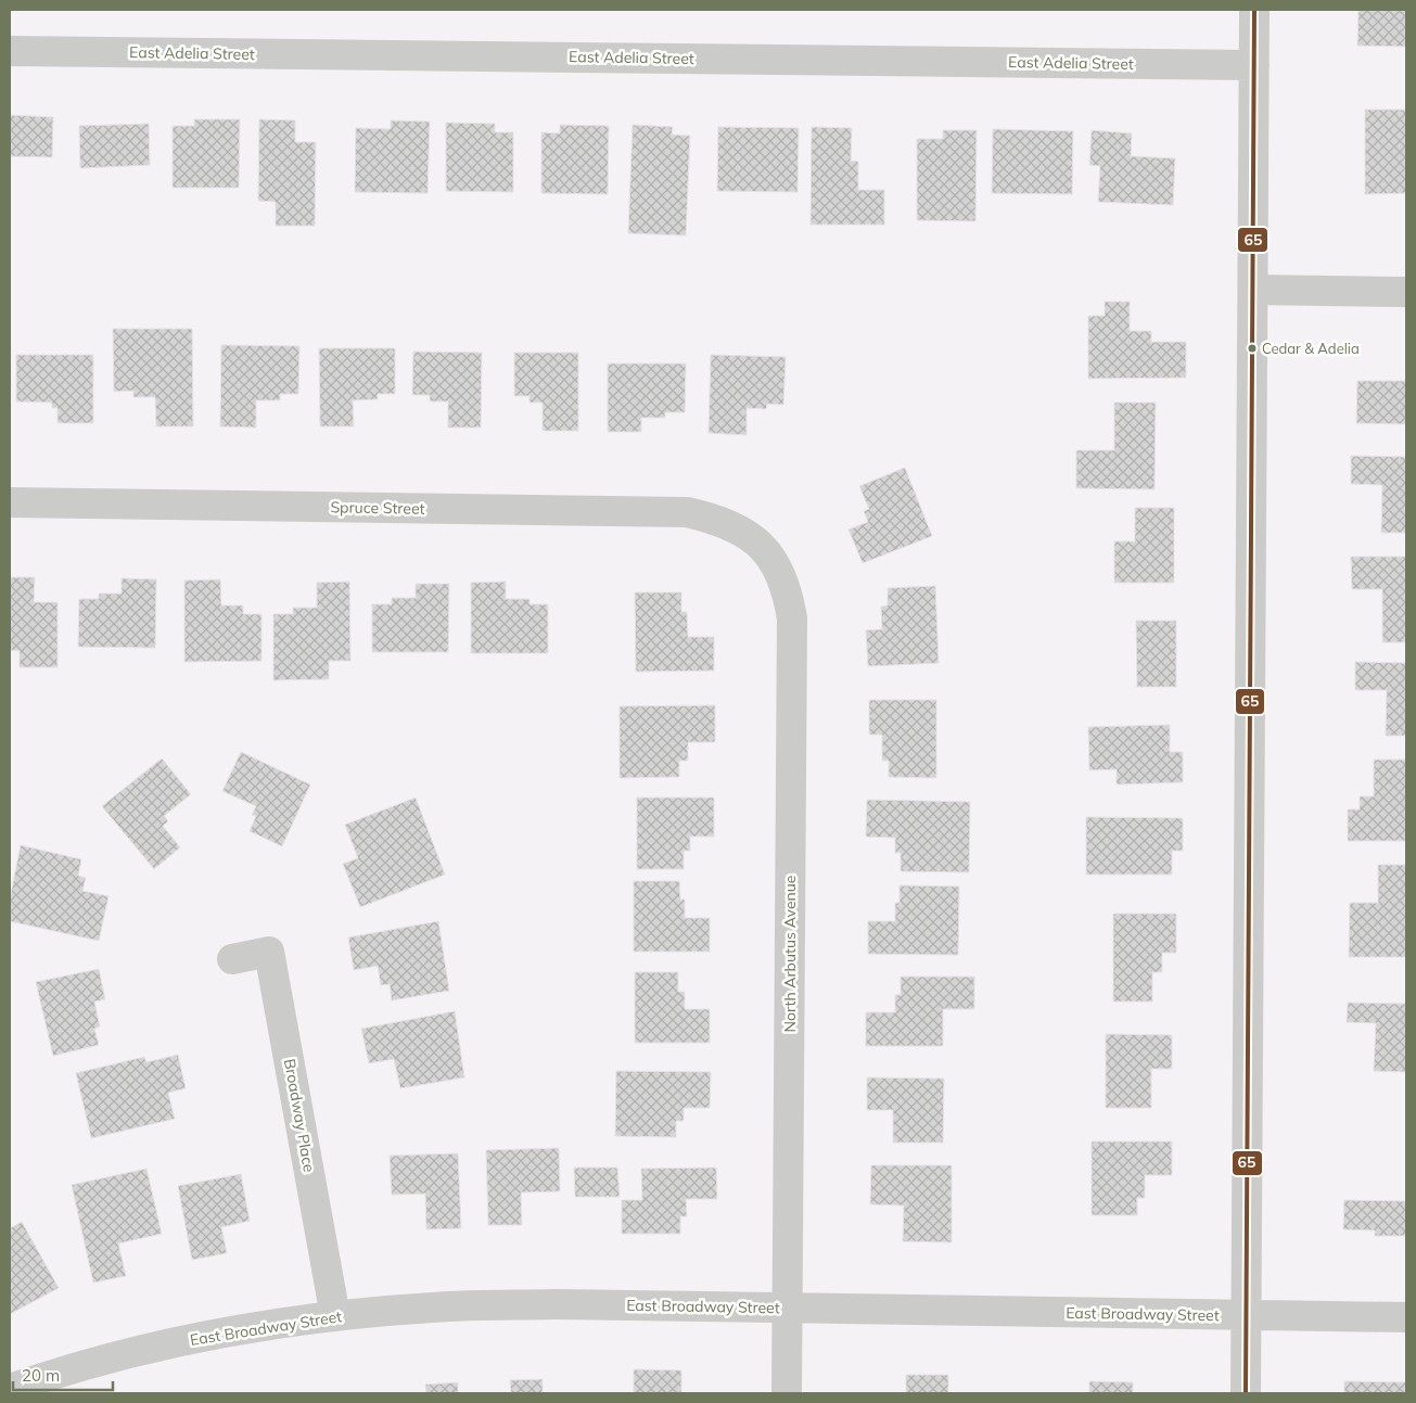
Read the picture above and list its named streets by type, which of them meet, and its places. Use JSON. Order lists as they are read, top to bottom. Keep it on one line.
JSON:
{"streets":{"street":["East Adelia Street","Spruce Street","North Arbutus Avenue","Broadway Place","East Broadway Street"]},"crossings":[["Spruce Street","North Arbutus Avenue"],["North Arbutus Avenue","East Broadway Street"],["Broadway Place","East Broadway Street"]],"places":["Cedar & Adelia"],"lines":["transit line 65"],"scale_bar":"20 m"}
